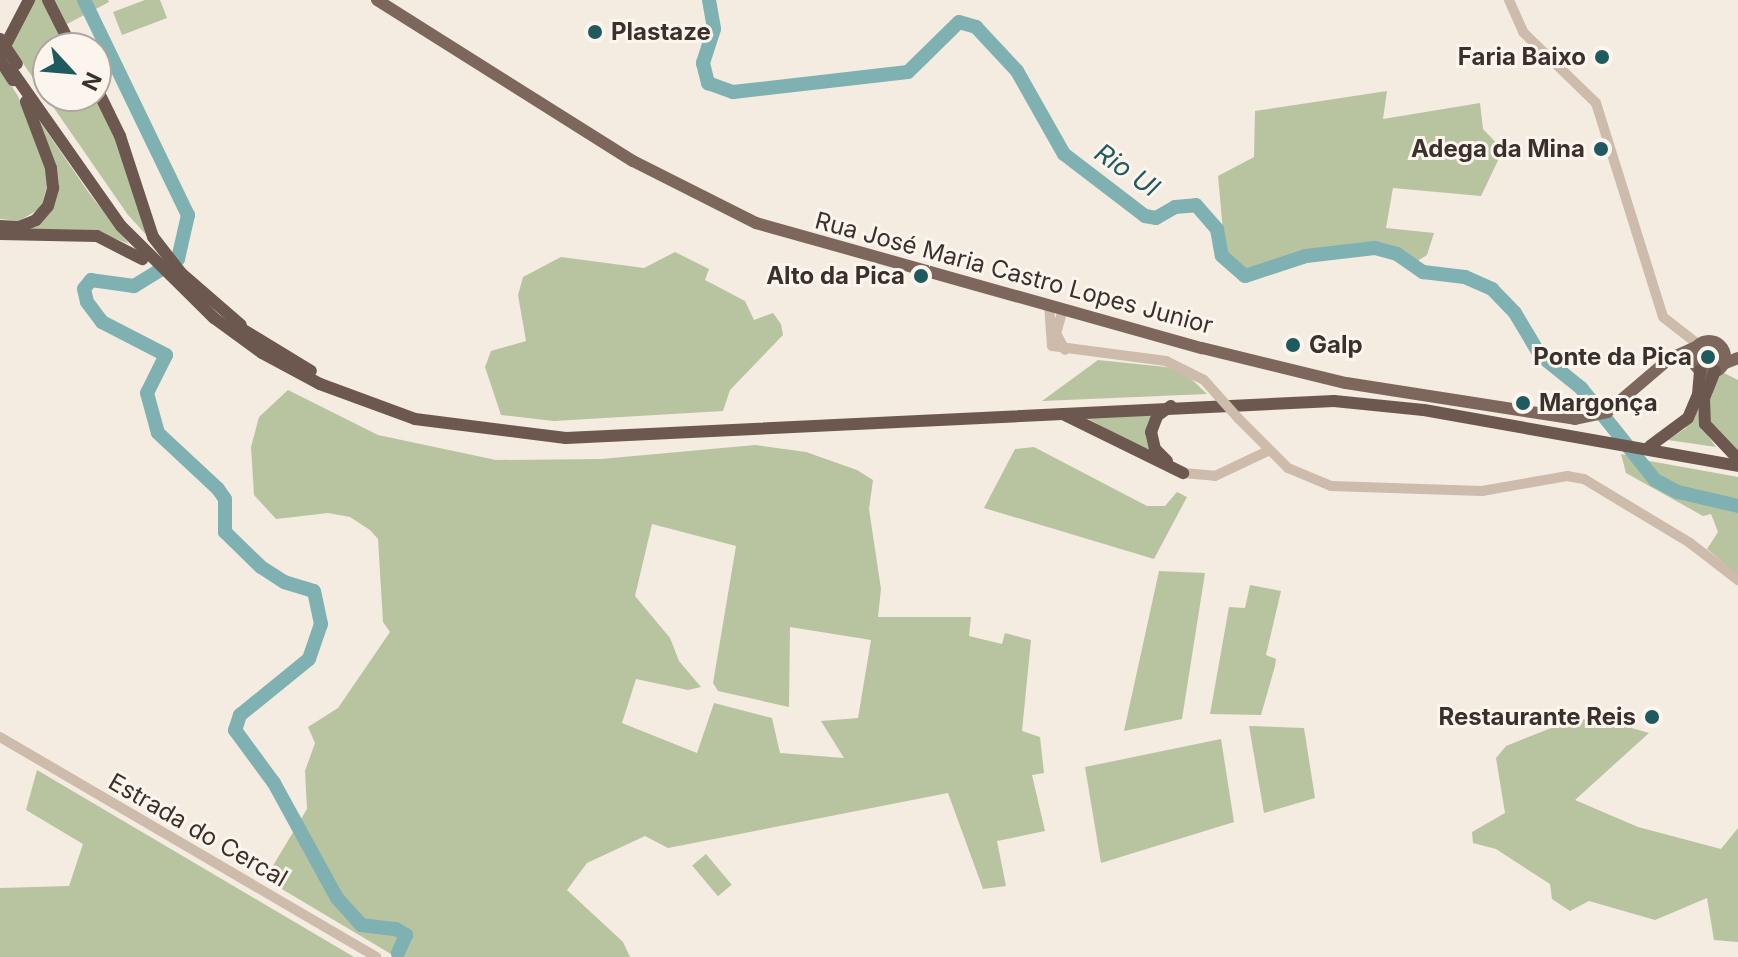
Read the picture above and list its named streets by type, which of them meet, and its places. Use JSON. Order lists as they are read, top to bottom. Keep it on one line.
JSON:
{"streets":{"main road":["Rua José Maria Castro Lopes Junior"],"street":["Estrada do Cercal"]},"water":["Rio Ul"],"places":["Plastaze","Faria Baixo","Adega da Mina","Alto da Pica","Galp","Ponte da Pica","Margonça","Restaurante Reis"],"north":"bottom right"}
